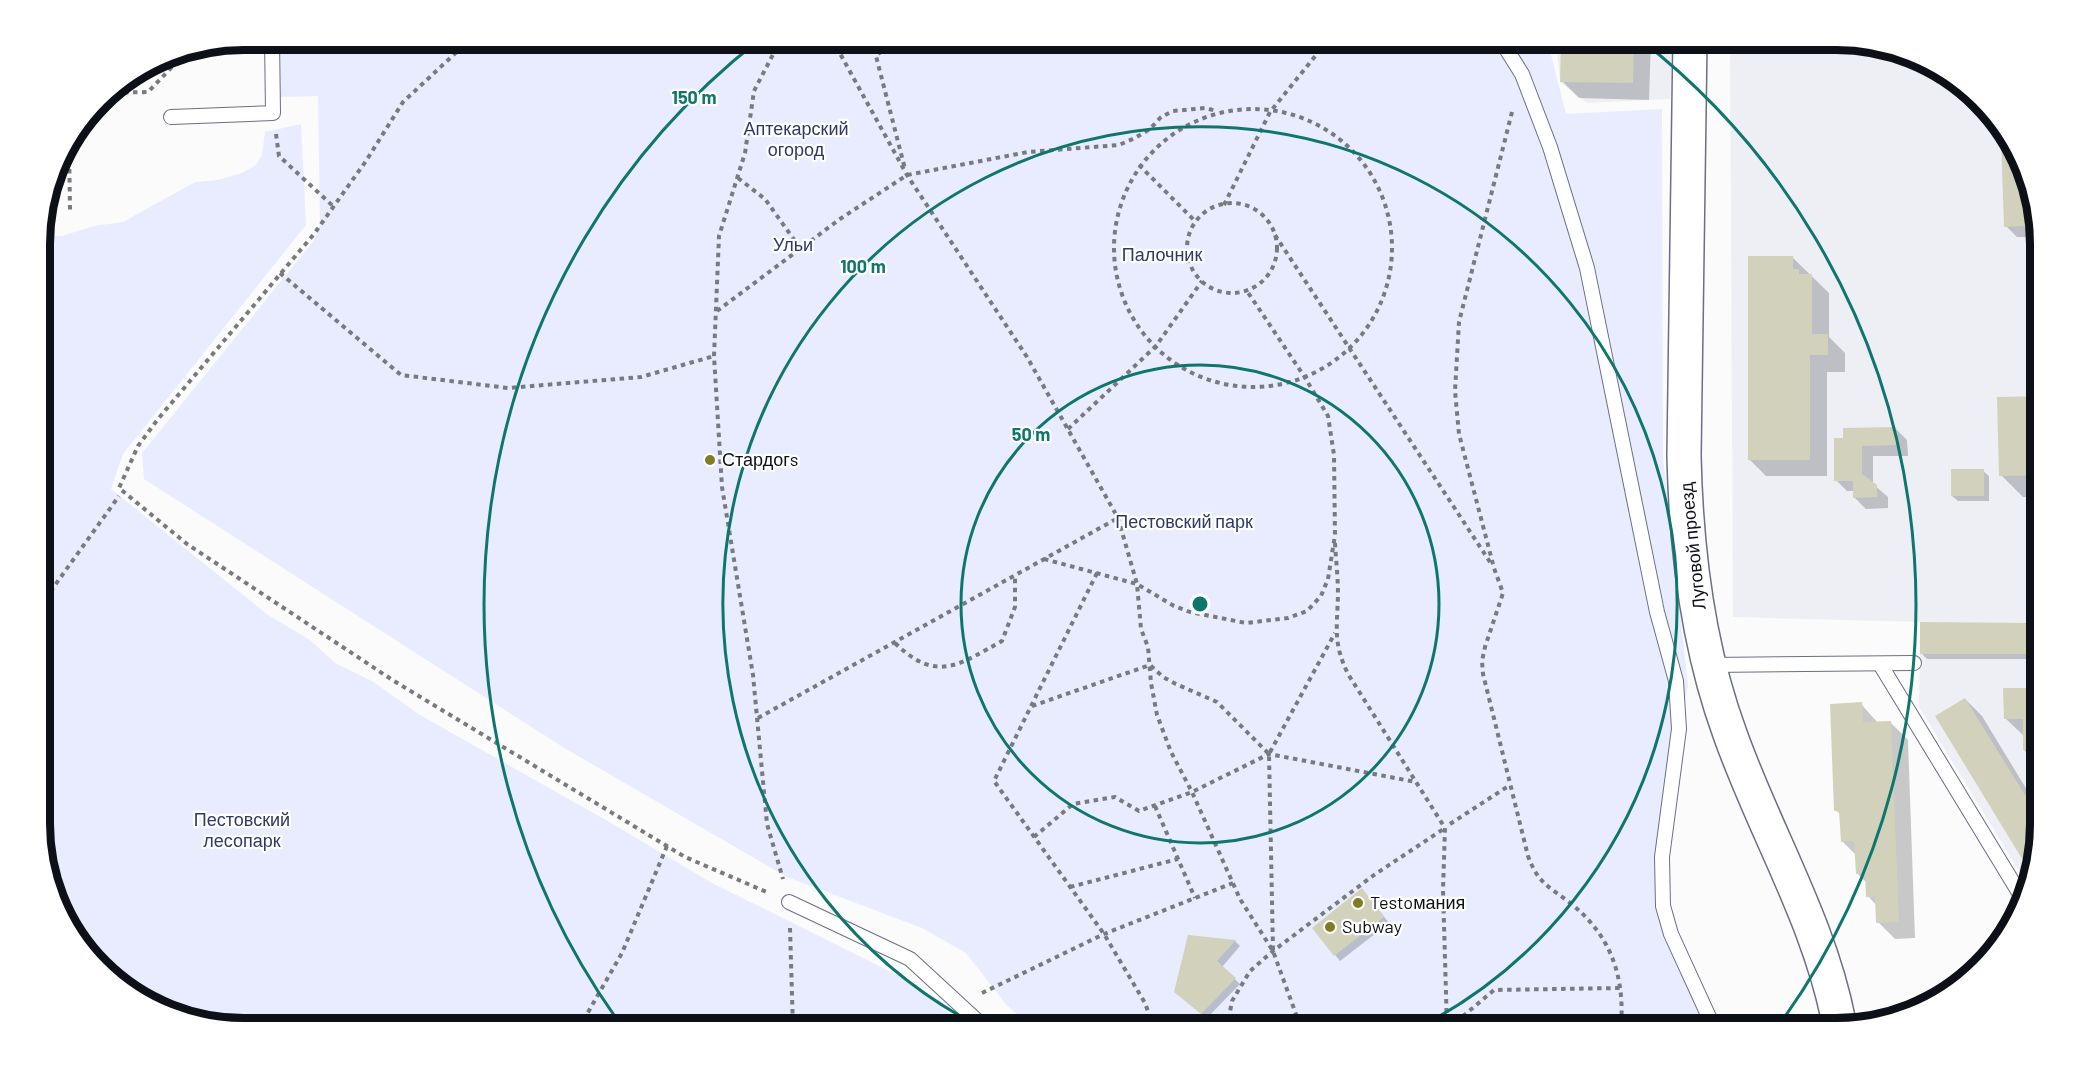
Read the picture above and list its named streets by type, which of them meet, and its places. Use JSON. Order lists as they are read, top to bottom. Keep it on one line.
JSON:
{"streets":{"street":["Луговой проезд"]},"parks":["Аптекарский огород","Ульи","Палочник","Пестовский парк","Пестовский лесопарк"],"places":["Стардогs","Testoмания","Subway"],"rings":["150 m","100 m","50 m"]}
